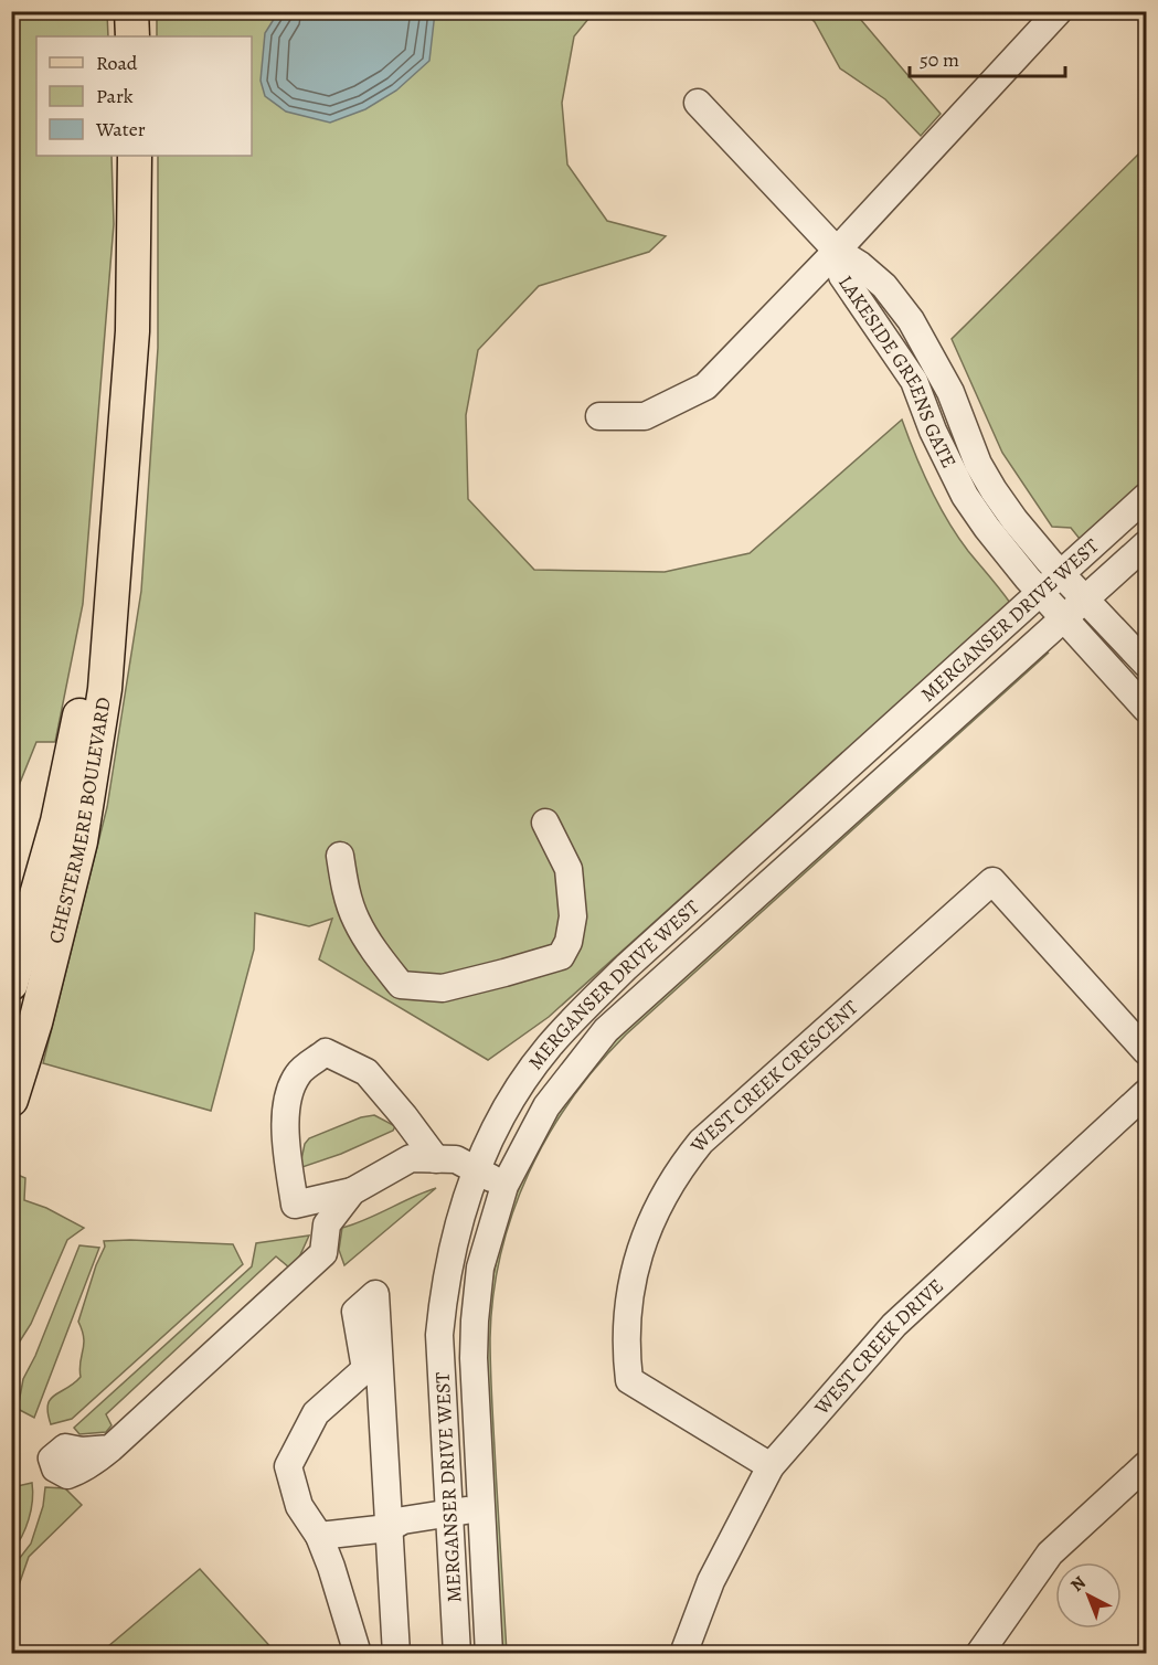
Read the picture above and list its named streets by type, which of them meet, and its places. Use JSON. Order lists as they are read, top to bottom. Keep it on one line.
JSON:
{"streets":{"main road":["CHESTERMERE BOULEVARD"],"street":["LAKESIDE GREENS GATE","MERGANSER DRIVE WEST","WEST CREEK CRESCENT","WEST CREEK DRIVE"]},"crossings":[["LAKESIDE GREENS GATE","MERGANSER DRIVE WEST"],["WEST CREEK CRESCENT","WEST CREEK DRIVE"]],"legend":["Road","Park","Water"],"scale_bar":"50 m","north":"top left"}
